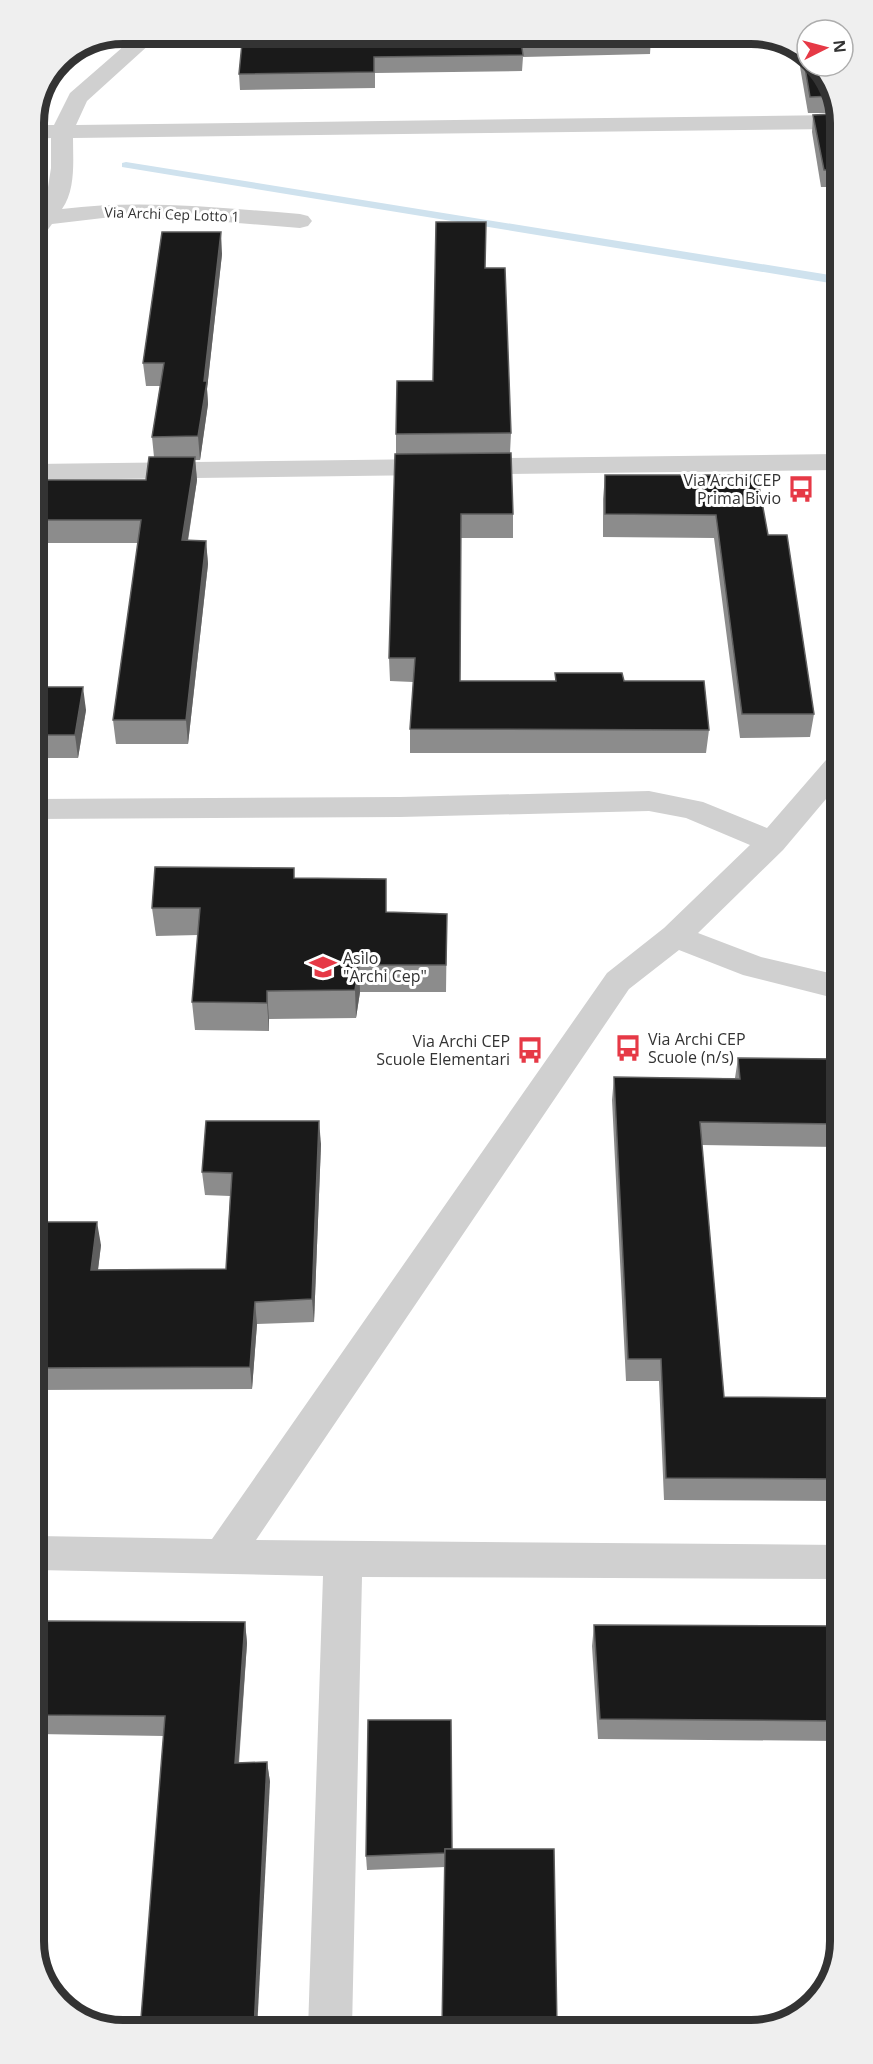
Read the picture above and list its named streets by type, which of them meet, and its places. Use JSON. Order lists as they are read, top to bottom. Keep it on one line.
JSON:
{"streets":{"street":["Via Archi Cep Lotto 1"]},"places":{"bus stop":["Via Archi CEP Prima Bivio","Via Archi CEP Scuole (n/s)","Via Archi CEP Scuole Elementari"],"school or university":["Asilo \"Archi Cep\""]},"north":"right"}
